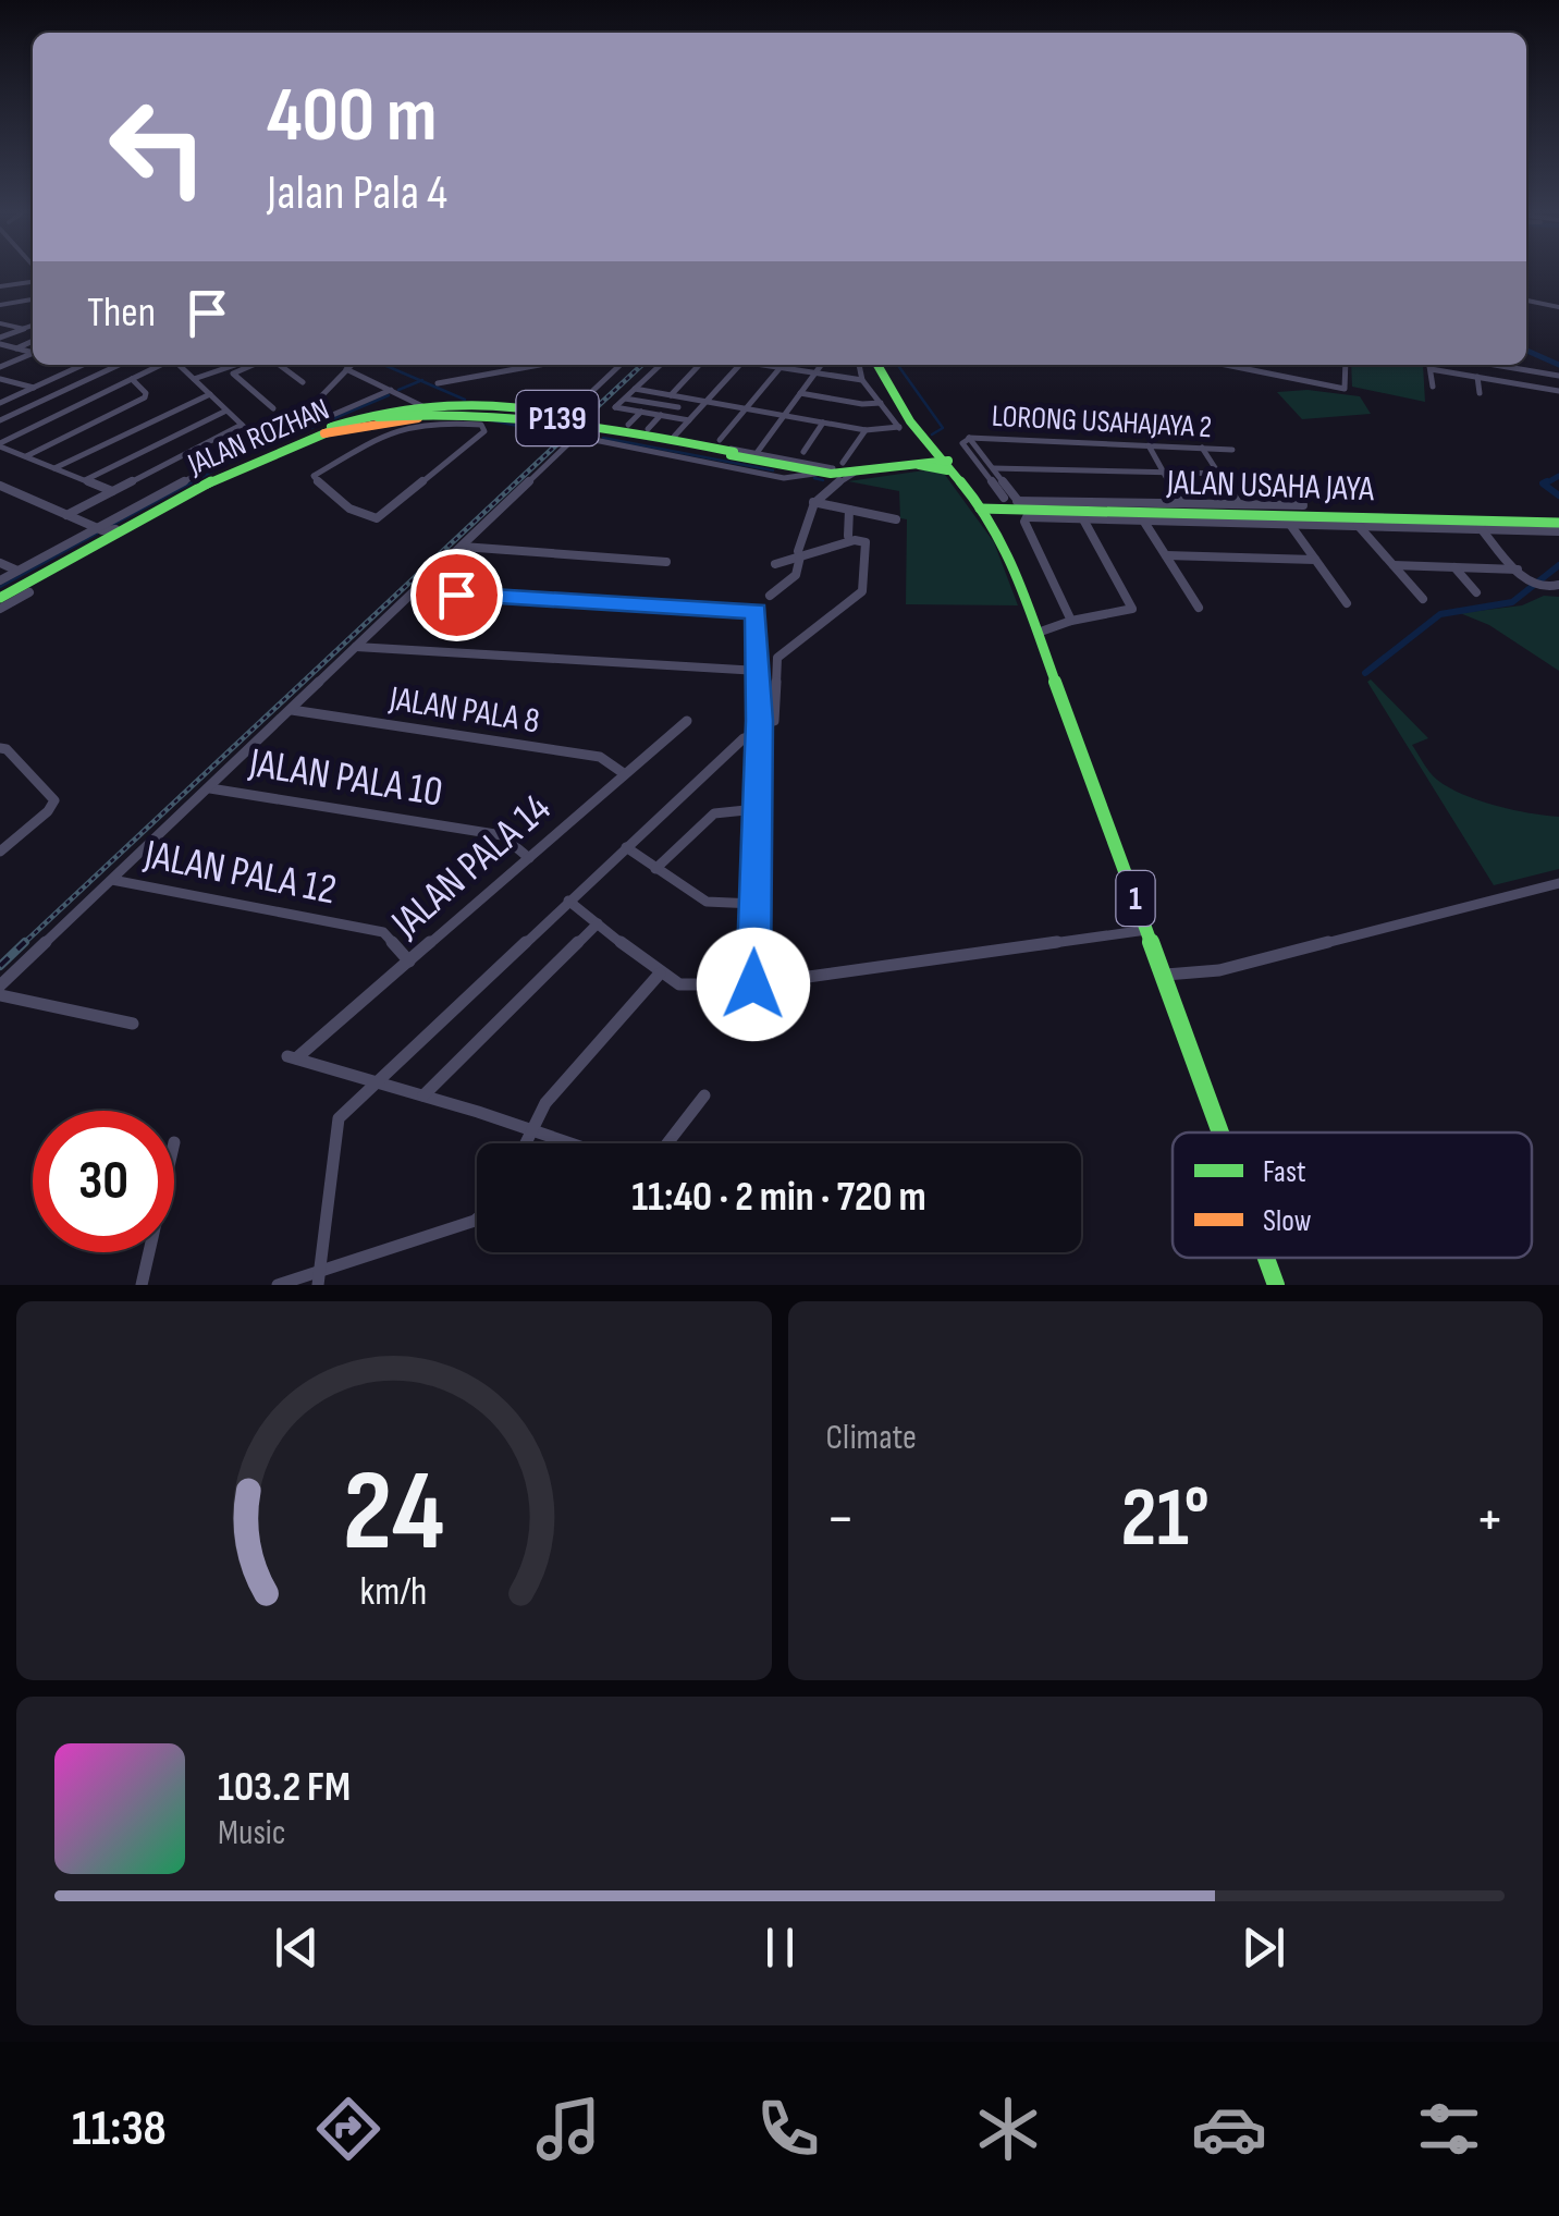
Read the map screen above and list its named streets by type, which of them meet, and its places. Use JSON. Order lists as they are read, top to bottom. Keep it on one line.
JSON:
{"streets":{"main road":["P139","JALAN ROZHAN","JALAN USAHA JAYA","1"],"street":["LORONG USAHAJAYA 2","JALAN PALA 8","JALAN PALA 10","JALAN PALA 14","JALAN PALA 12"]},"crossings":[["JALAN USAHA JAYA","1"],["JALAN PALA 8","JALAN PALA 14"],["JALAN PALA 10","JALAN PALA 14"],["JALAN PALA 14","JALAN PALA 12"]],"legend":["Fast","Slow"],"page":{"turn":["400 m","Jalan Pala 4"],"then":"Then","limit":"30","trip":"11:40 · 2 min · 720 m","tile":"Climate","heat":["−","21°","+"],"song":["103.2 FM","Music"],"tabs":"11:38","gauge":["24","km/h"]}}
